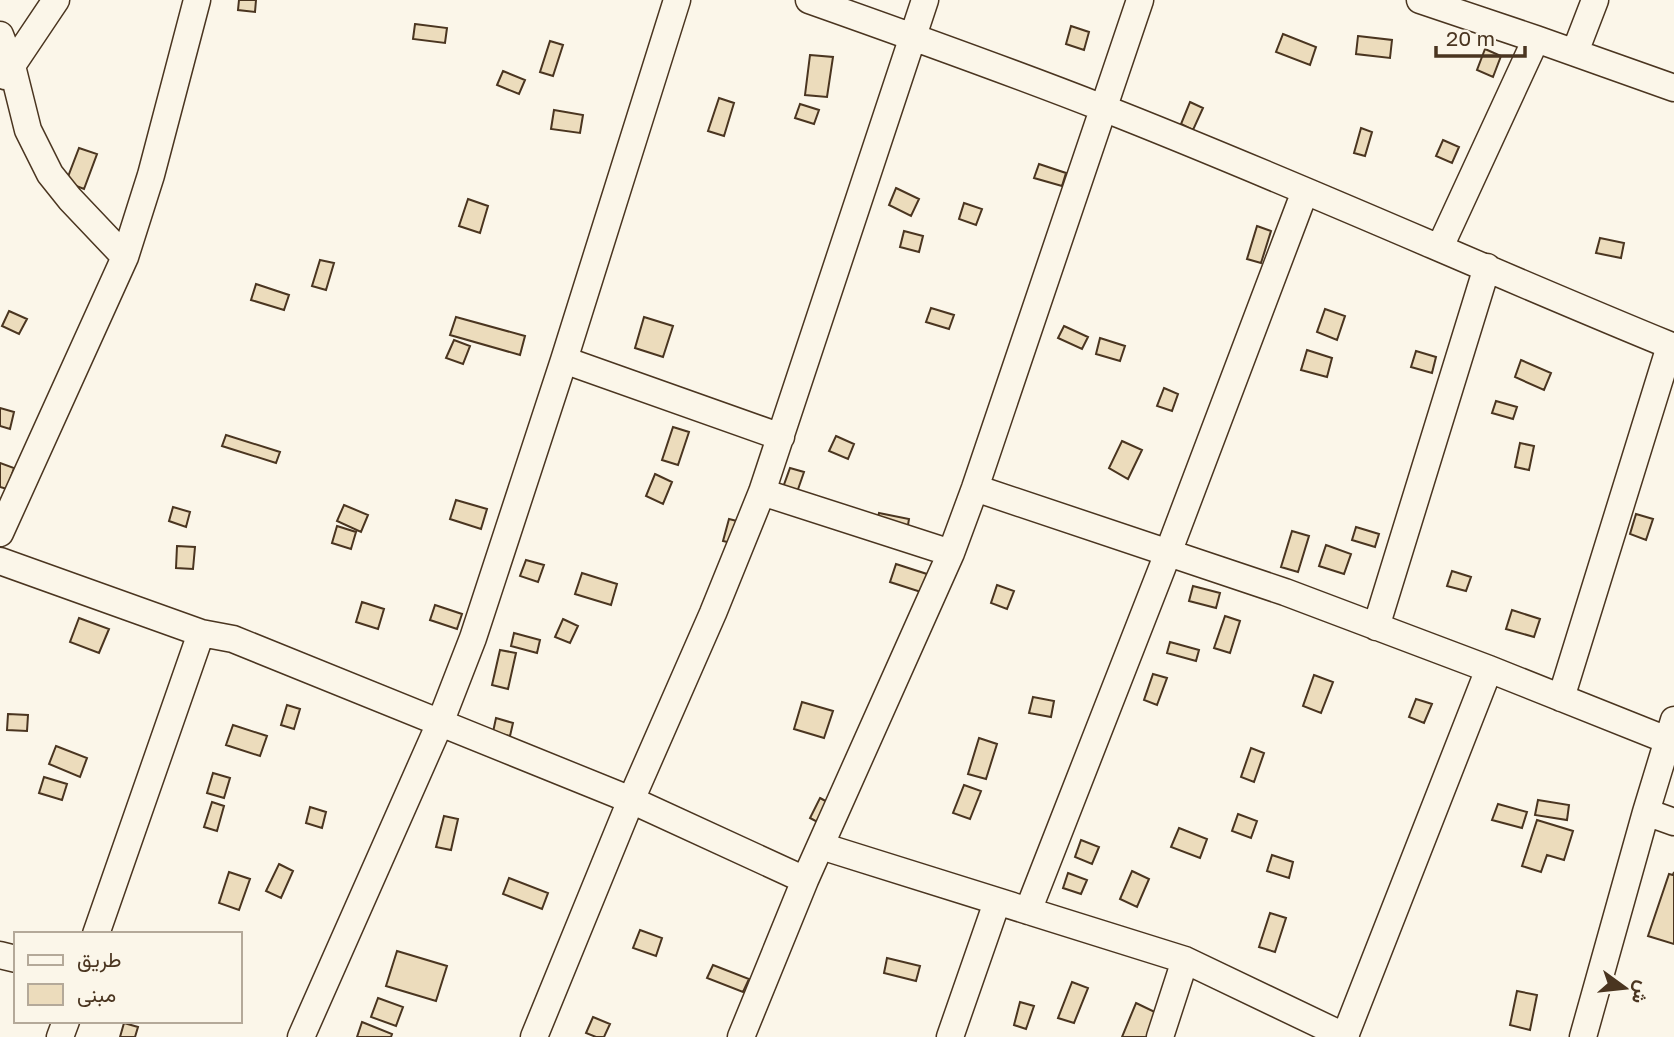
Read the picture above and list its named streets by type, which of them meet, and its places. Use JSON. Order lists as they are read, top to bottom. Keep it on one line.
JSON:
{"legend":["طريق","مبنى"],"scale_bar":"20 m","north":"right"}
